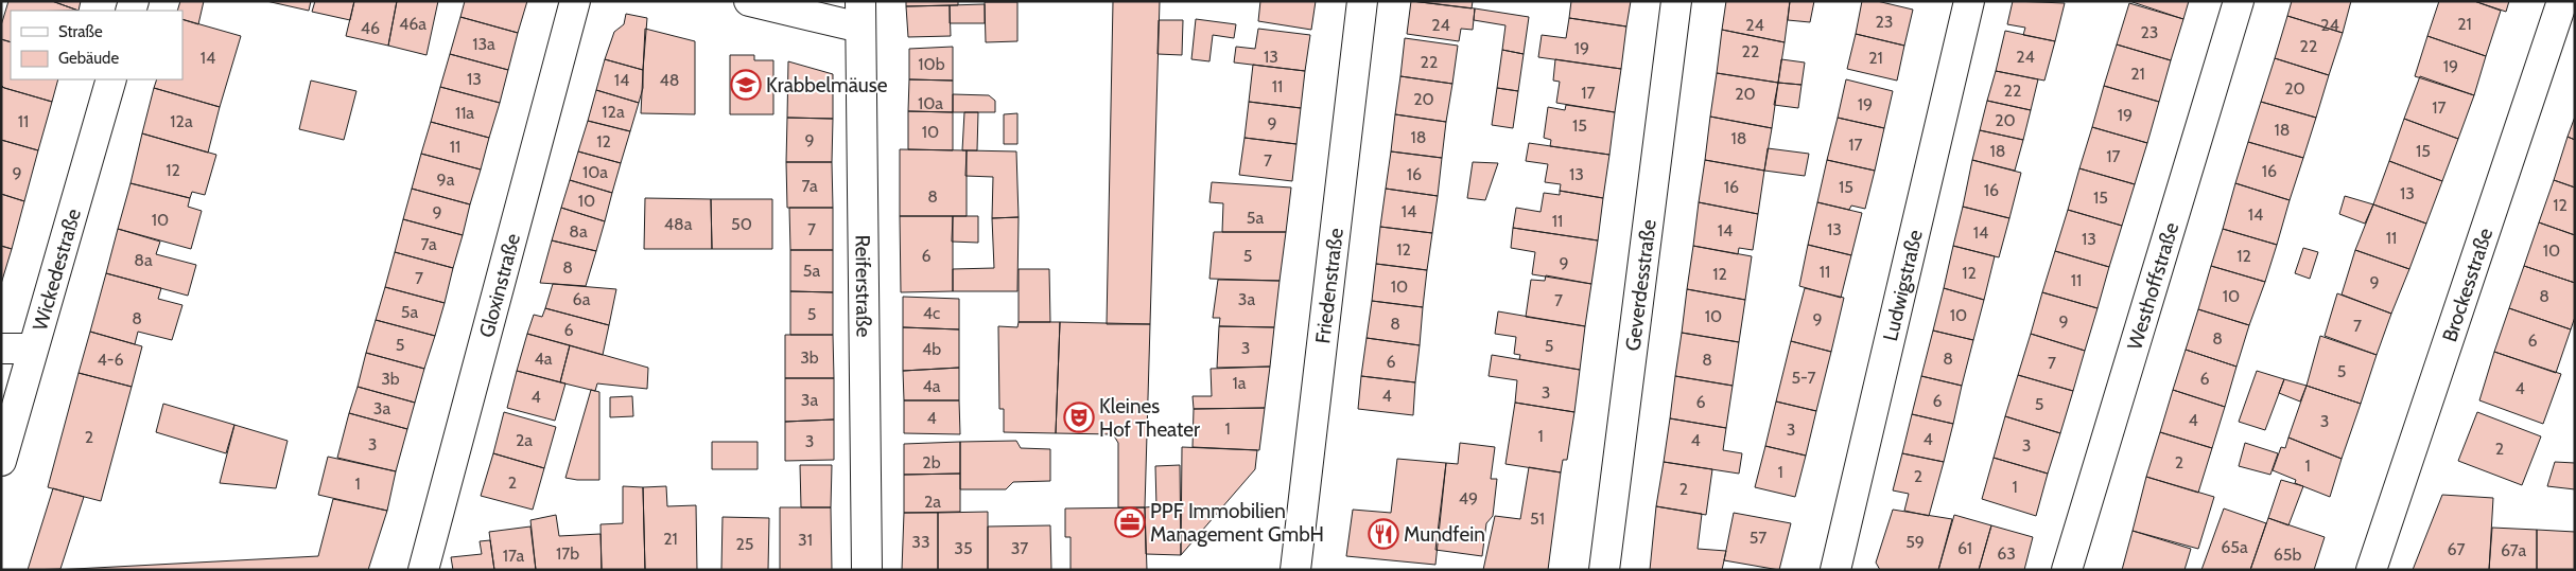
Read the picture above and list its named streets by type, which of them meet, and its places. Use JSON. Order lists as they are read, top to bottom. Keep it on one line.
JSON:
{"streets":{"street":["Wickedestraße","Gloxinstraße","Friedenstraße","Brockesstraße","Reiferstraße","Geverdesstraße","Ludwigstraße","Westhoffstraße"]},"places":{"school or university":["Krabbelmäuse"],"theatre":["Kleines Hof Theater"],"office":["PPF Immobilien Management GmbH"],"restaurant":["Mundfein"]},"house_numbers":["23","46a","21","24","24","24","46","23","13a","22","19","22","13","24","14","21","22","10b","19","21","13","14","48","11","20","22","17","20","20","10a","19","17","12a","11a","19","20","11","12a","9","15","18","10","18","18","9","12","17","11","18","15","17","7","12","16","10a","9","16","13","9a","7a","16","15","16","13","8","15","10","12","14","9","14","5a","10","11","48a","50","7","13","14","8a","14","11","13","7a","12","10","6","5","12","8a","9","8","5a","11","12","12","7","11","9","10","10","8","6a","3a","7","5a","4c","5","10","10","8","9","9","8","7","6","8","6","5","5","3","4b","3b","4a","8","4-6","8","6","7","5","5-7","3b","6","1a","4a","4","3","4","4","3a","6","6","5","3a","4","4","3","1","3","1","2","4","2a","4","3","3","3","2","2b","2","1","1","2","2","1","1","2","49","2a","51","57","21","31","33","59","25","65a","35","37","61","67","67a","17b","63","65b","17a"],"legend":["Straße","Gebäude"]}
